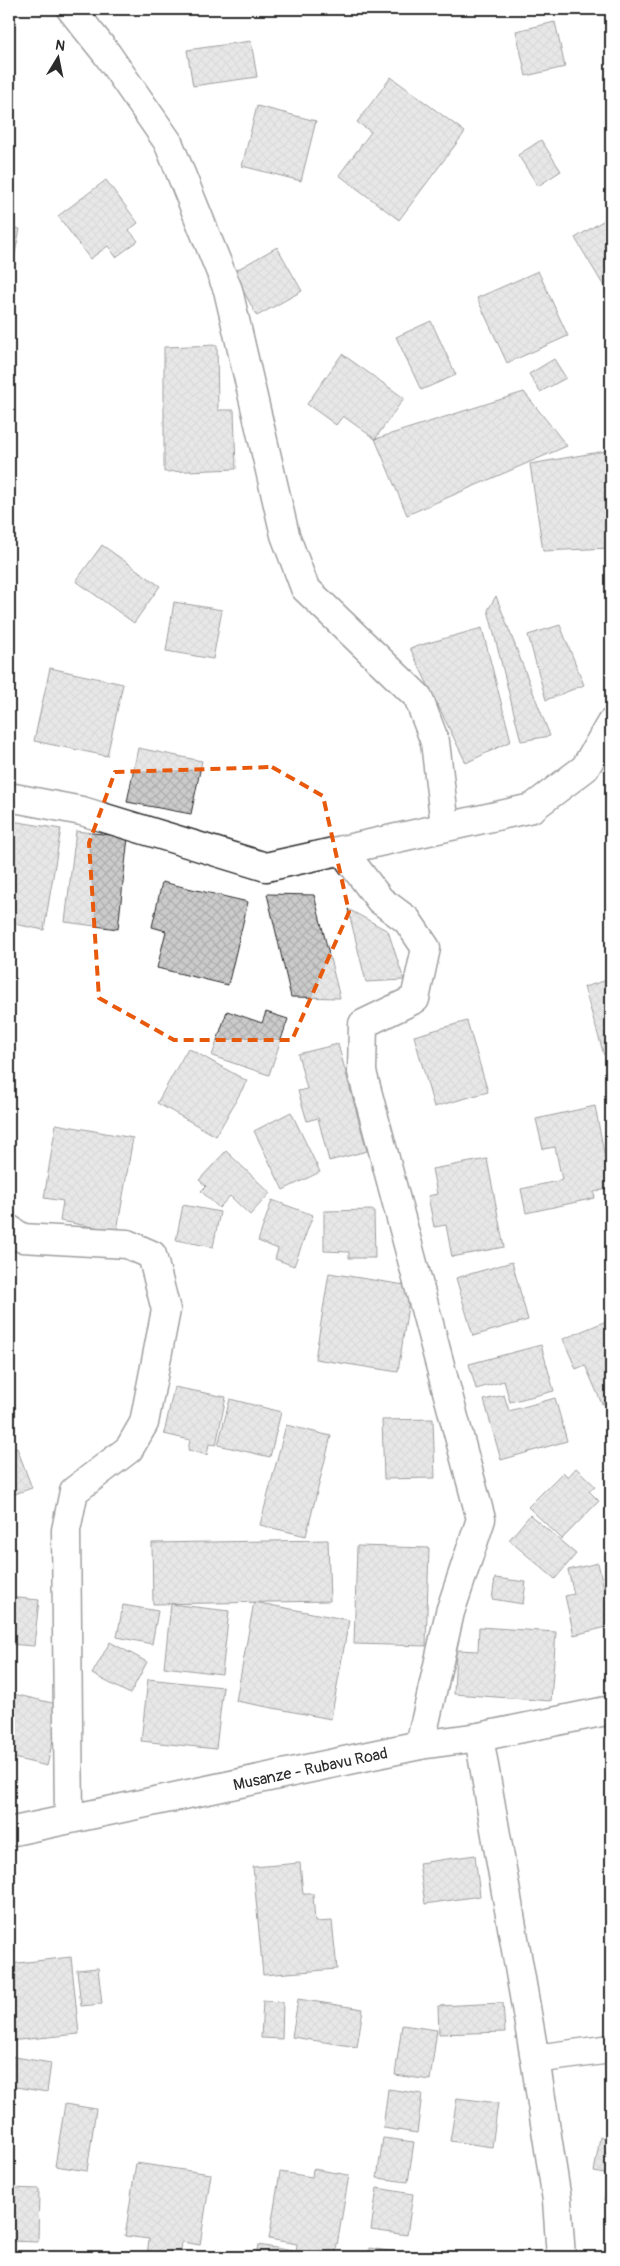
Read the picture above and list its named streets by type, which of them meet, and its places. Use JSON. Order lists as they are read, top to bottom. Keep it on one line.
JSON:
{"streets":{"main road":["Musanze - Rubavu Road"]},"north":"top"}
